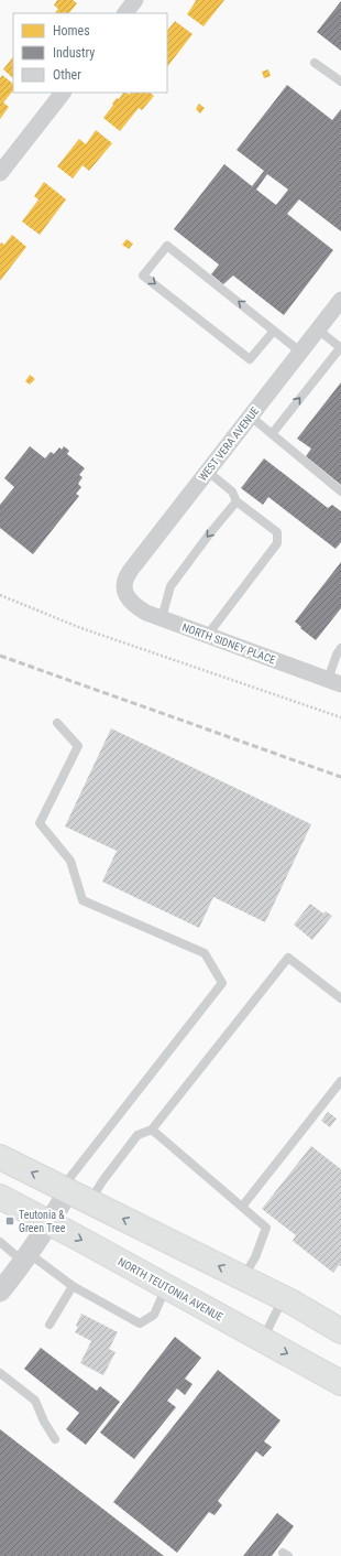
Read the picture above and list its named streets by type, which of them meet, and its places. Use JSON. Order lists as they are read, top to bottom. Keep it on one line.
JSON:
{"streets":{"main road":["NORTH TEUTONIA AVENUE"],"street":["WEST VERA AVENUE","NORTH SIDNEY PLACE"]},"crossings":[["WEST VERA AVENUE","NORTH SIDNEY PLACE"]],"places":{"transit":["Teutonia & Green Tree"]},"legend":["Homes","Industry","Other"]}
